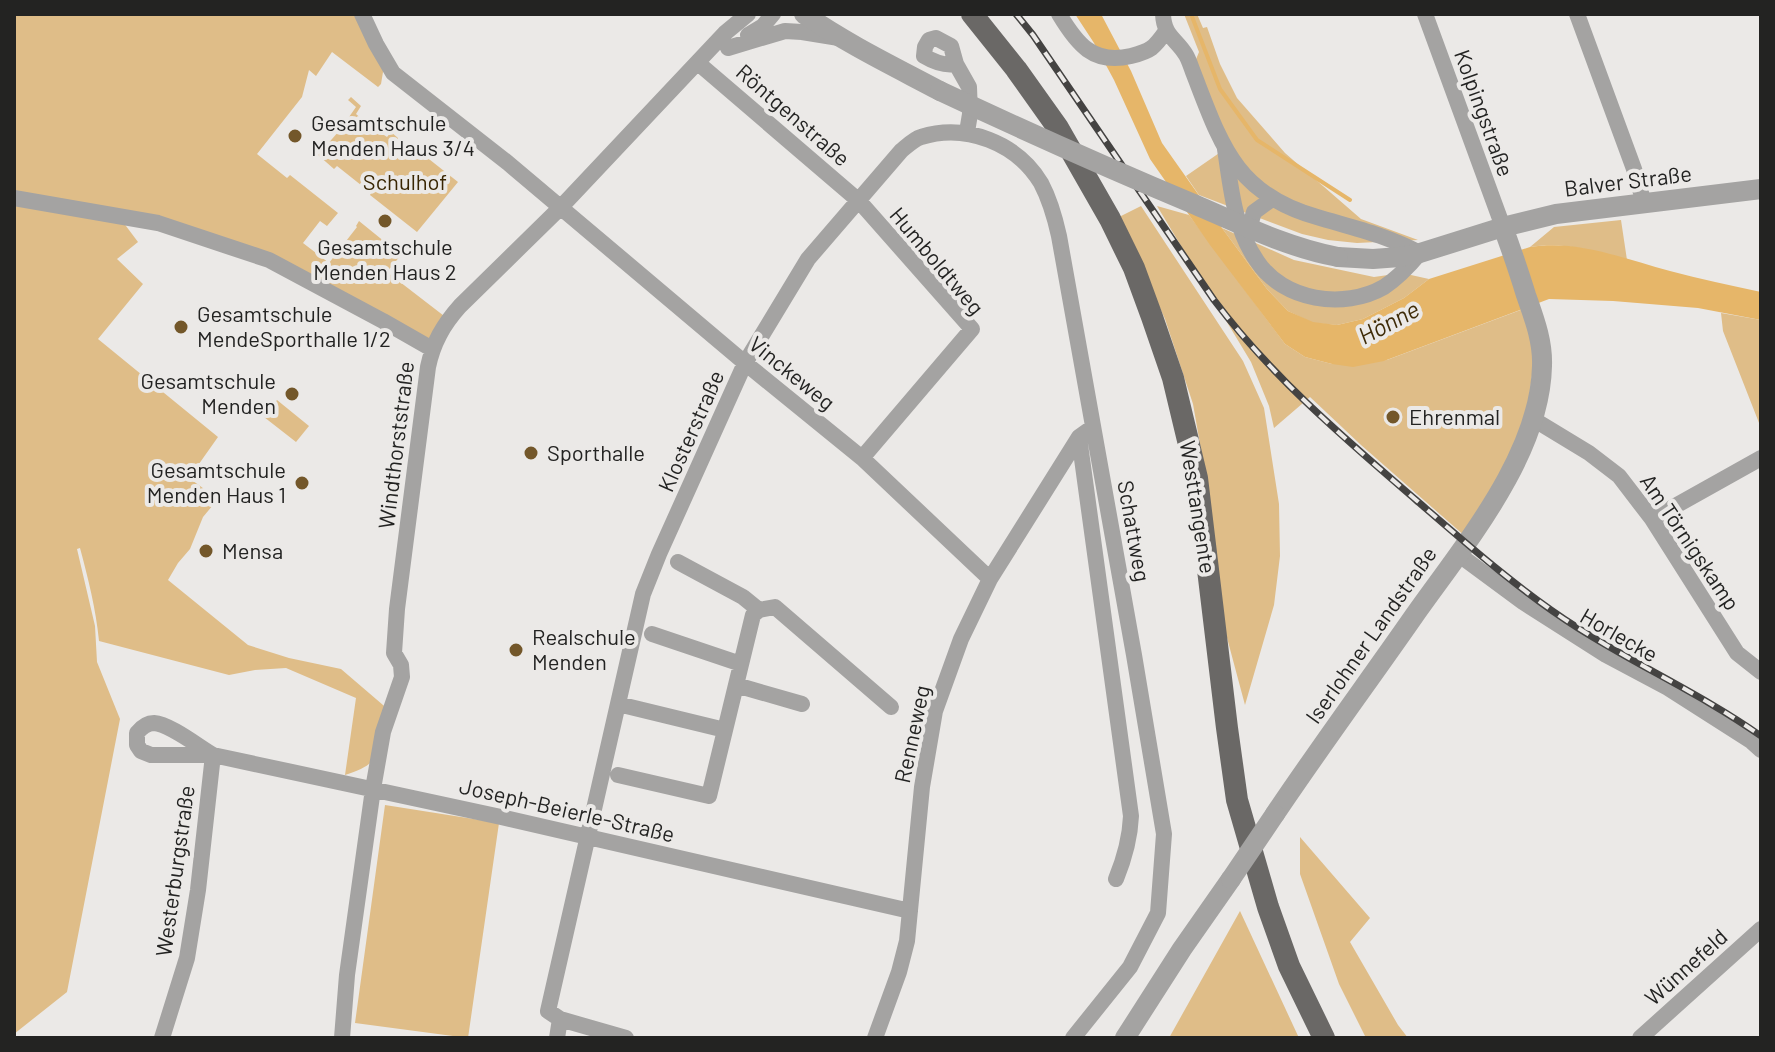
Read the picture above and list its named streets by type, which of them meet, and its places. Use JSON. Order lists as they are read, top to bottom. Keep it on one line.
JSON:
{"streets":{"main road":["Westtangente"],"street":["Kolpingstraße","Röntgenstraße","Balver Straße","Humboldtweg","Vinckeweg","Klosterstraße","Windthorststraße","Schattweg","Am Törnigskamp","Iserlohner Landstraße","Horlecke","Renneweg","Joseph-Beierle-Straße","Westerburgstraße","Wünnefeld"]},"crossings":[["Kolpingstraße","Balver Straße"],["Kolpingstraße","Iserlohner Landstraße"],["Röntgenstraße","Humboldtweg"],["Röntgenstraße","Klosterstraße"],["Röntgenstraße","Windthorststraße"],["Balver Straße","Windthorststraße"],["Balver Straße","Iserlohner Landstraße"],["Humboldtweg","Vinckeweg"],["Humboldtweg","Klosterstraße"],["Vinckeweg","Klosterstraße"],["Vinckeweg","Windthorststraße"],["Vinckeweg","Renneweg"],["Klosterstraße","Schattweg"],["Klosterstraße","Joseph-Beierle-Straße"],["Windthorststraße","Joseph-Beierle-Straße"],["Schattweg","Renneweg"],["Am Törnigskamp","Iserlohner Landstraße"],["Iserlohner Landstraße","Horlecke"],["Renneweg","Joseph-Beierle-Straße"],["Joseph-Beierle-Straße","Westerburgstraße"]],"water":["Hönne"],"parks":["Schulhof"],"places":["Gesamtschule Menden Haus 3/4","Gesamtschule Menden Haus 2","Gesamtschule MendeSporthalle 1/2","Gesamtschule Menden","Ehrenmal","Sporthalle","Gesamtschule Menden Haus 1","Mensa","Realschule Menden"]}
